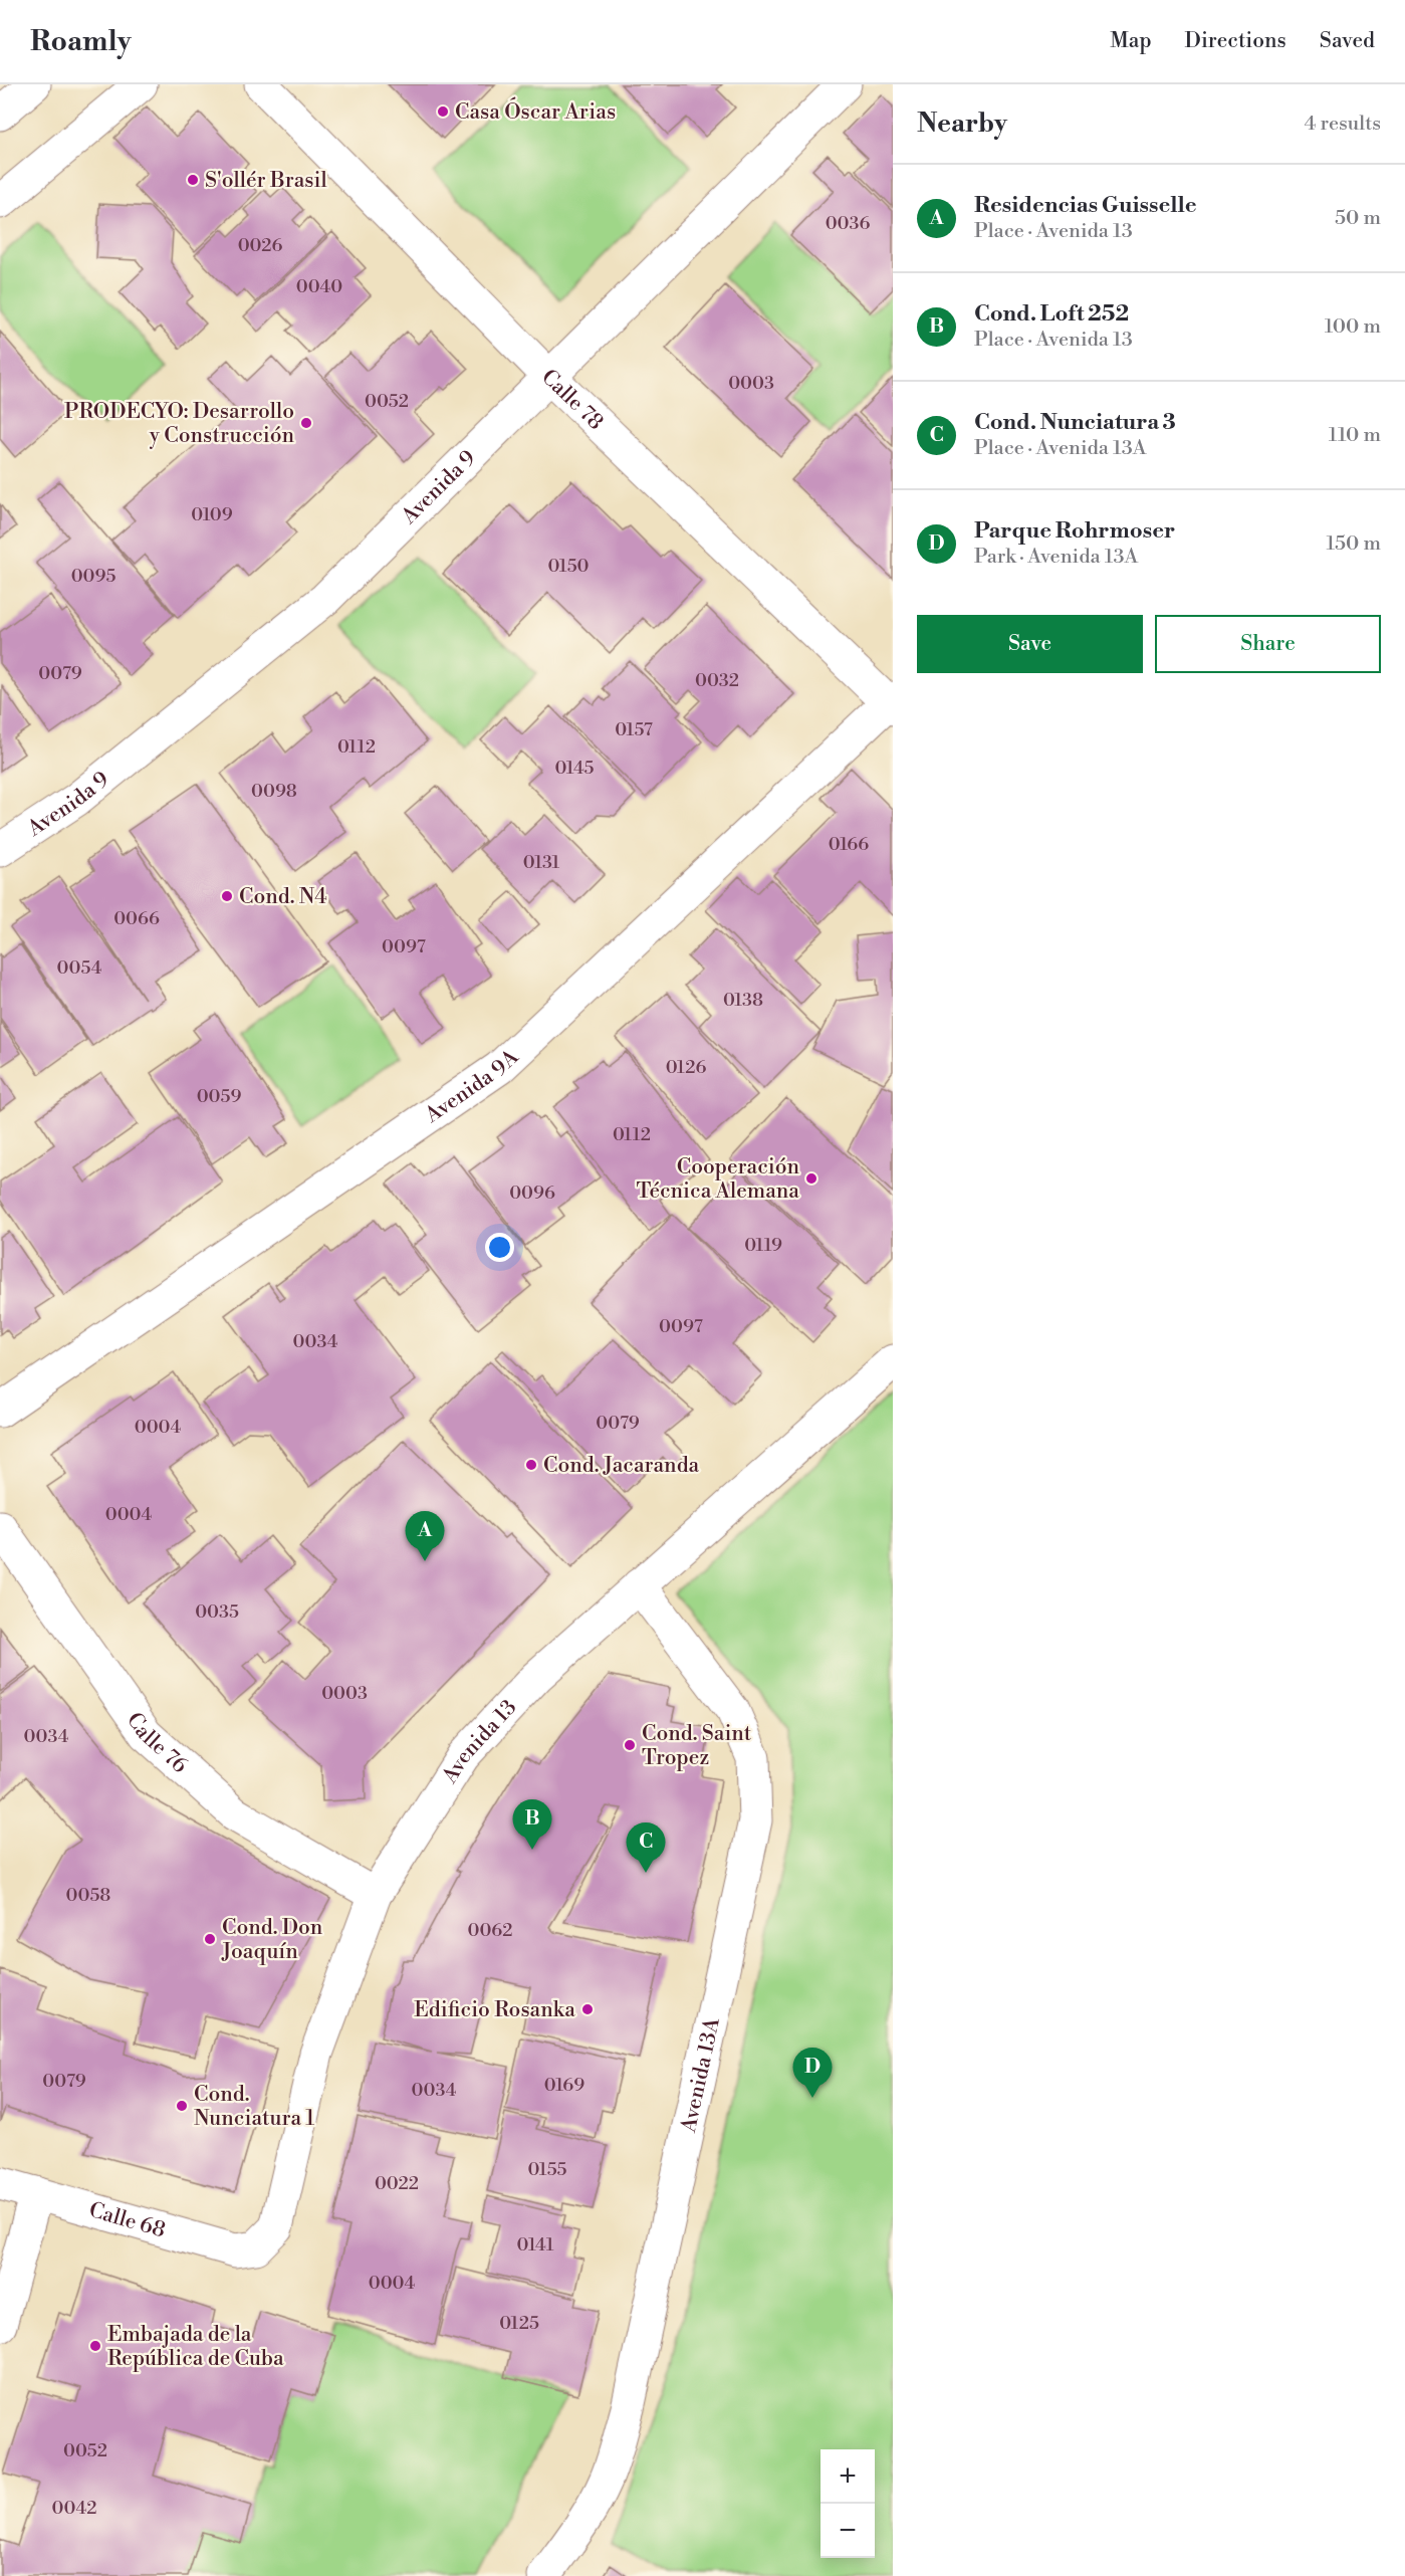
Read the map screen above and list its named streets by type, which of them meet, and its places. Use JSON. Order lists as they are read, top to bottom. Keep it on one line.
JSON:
{"streets":{"street":["Calle 78","Avenida 9","Avenida 9A","Calle 76","Avenida 13","Avenida 13A","Calle 68"]},"crossings":[["Calle 78","Avenida 9"],["Calle 78","Avenida 9A"],["Calle 76","Avenida 13"],["Avenida 13","Avenida 13A"],["Avenida 13","Calle 68"]],"places":["Casa Óscar Arias","S'ollér Brasil","PRODECYO: Desarrollo y Construcción","Cond. N4","Cooperación Técnica Alemana","Cond. Jacaranda","Cond. Saint Tropez","Cond. Don Joaquín","Edificio Rosanka","Cond. Nunciatura 1","Embajada de la República de Cuba"],"house_numbers":["0036","0026","0040","0003","0052","0109","0150","0095","0079","0032","0157","0112","0145","0098","0166","0131","0066","0097","0054","0138","0126","0059","0112","0096","0119","0097","0034","0079","0004","0004","0035","0003","0034","0058","0062","0079","0169","0034","0155","0022","0141","0004","0125","0052","0042"],"page":{"header":"Roamly","nav":["Map","Directions","Saved"],"heading":["Nearby","4 results"],"list":[{"mark":"A","name":"Residencias Guisselle","note":"Place · Avenida 13","value":"50 m"},{"mark":"B","name":"Cond. Loft 252","note":"Place · Avenida 13","value":"100 m"},{"mark":"C","name":"Cond. Nunciatura 3","note":"Place · Avenida 13A","value":"110 m"},{"mark":"D","name":"Parque Rohrmoser","note":"Park · Avenida 13A","value":"150 m"}],"buttons":["Save","Share"],"pins":["A","B","C","D"],"map_buttons":["+","−"]}}
